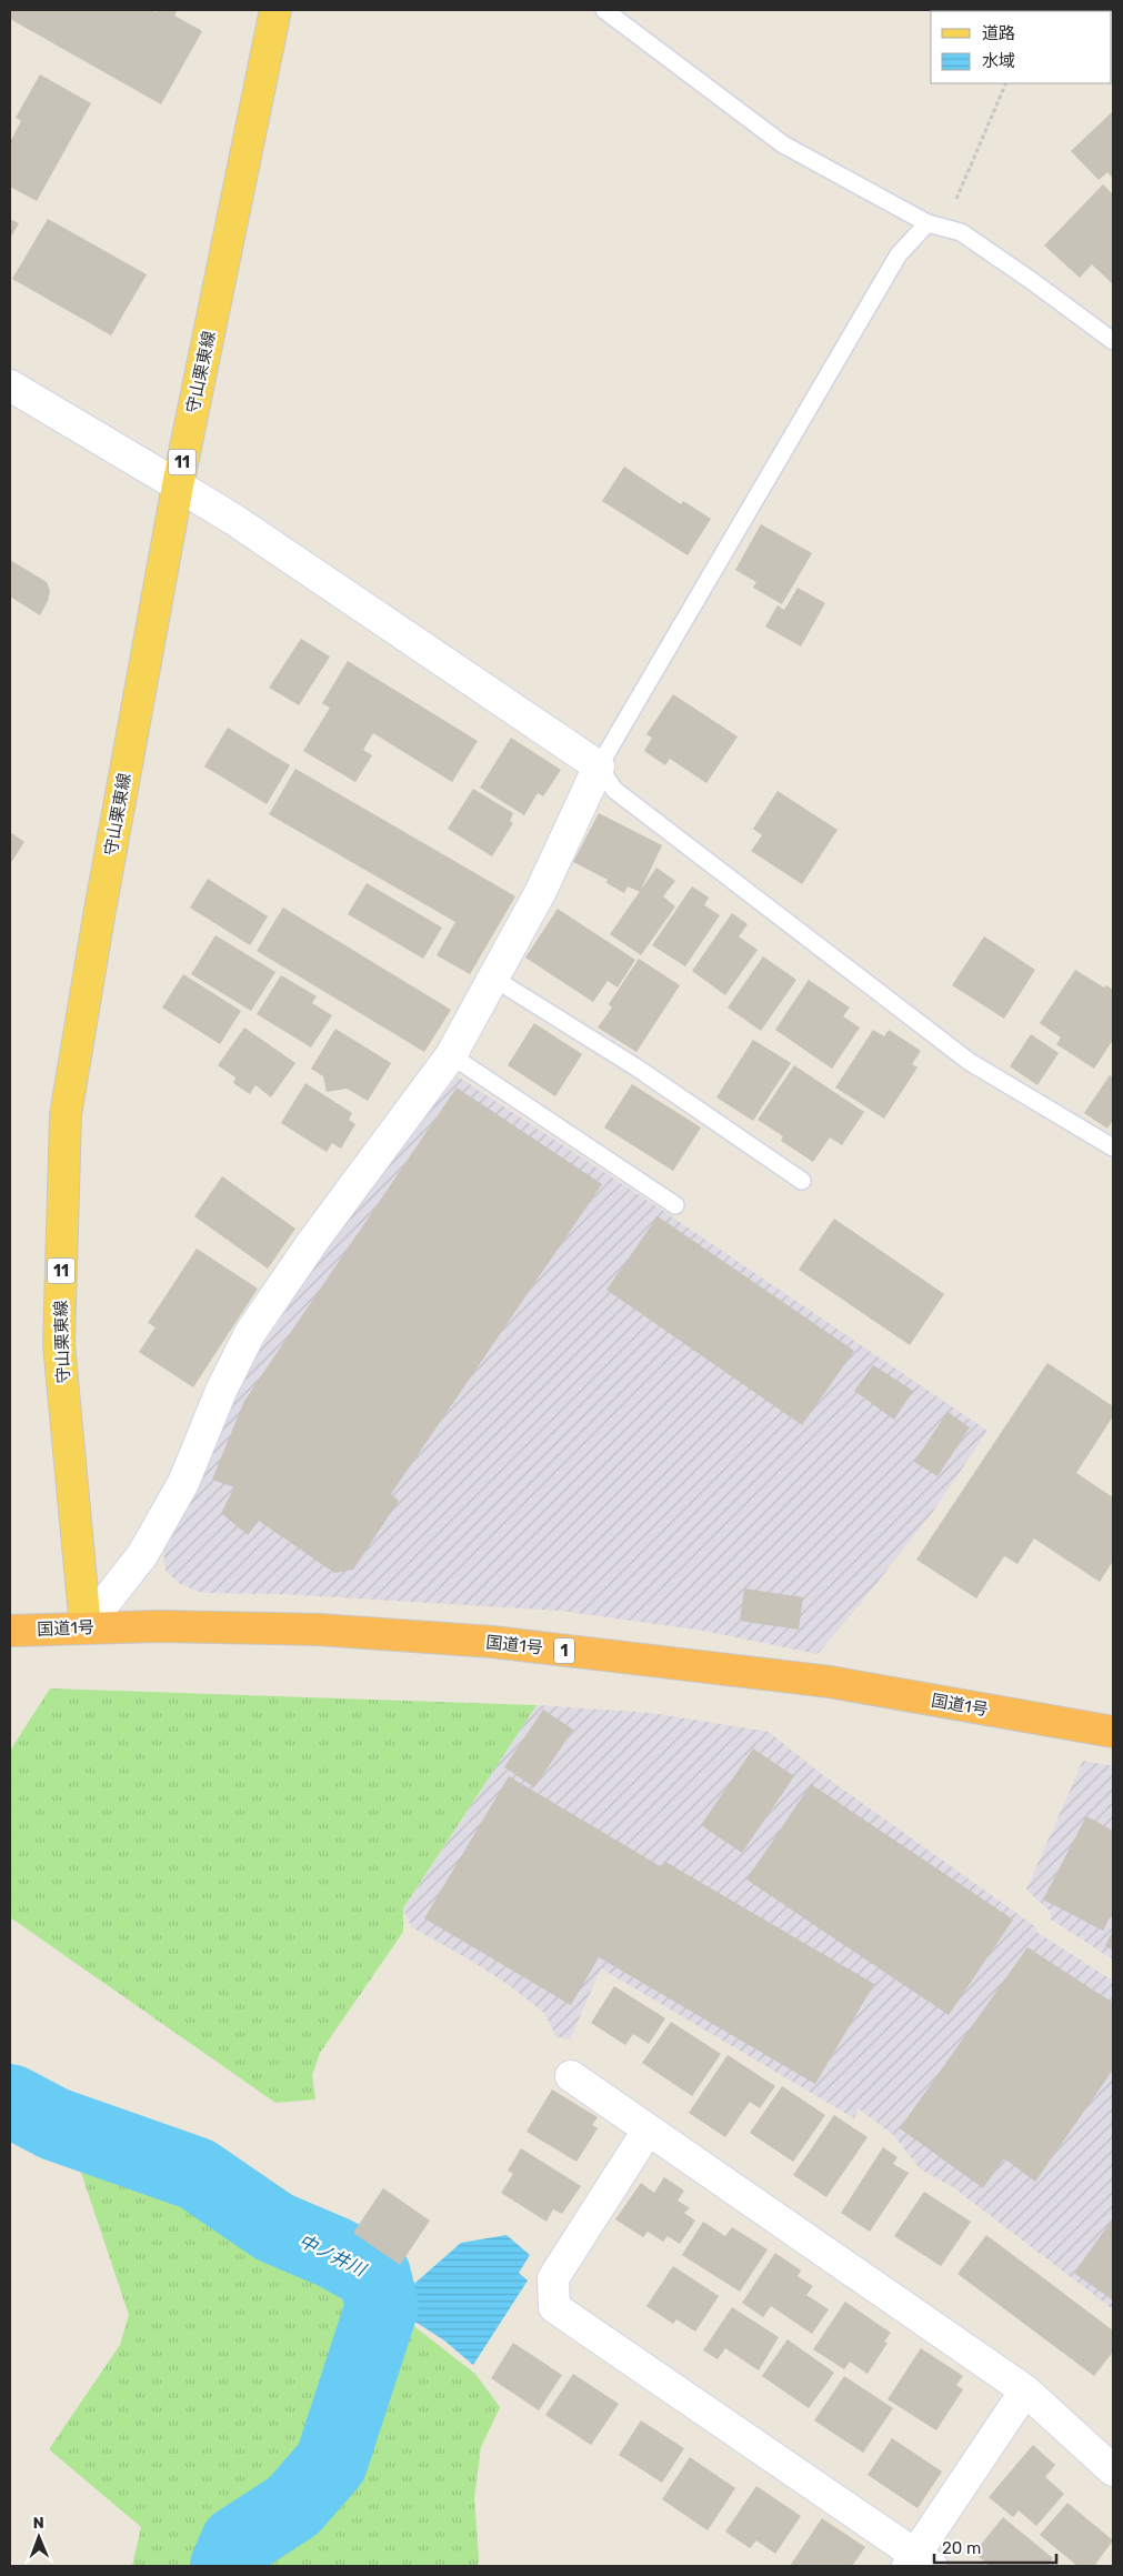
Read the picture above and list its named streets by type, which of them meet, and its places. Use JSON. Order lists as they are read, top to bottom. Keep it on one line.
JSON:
{"streets":{"highway":["国道1号","1"],"main road":["守山栗東線","11"]},"crossings":[["守山栗東線","国道1号"]],"water":["中ノ井川"],"legend":["道路","水域"],"scale_bar":"20 m","north":"top"}
